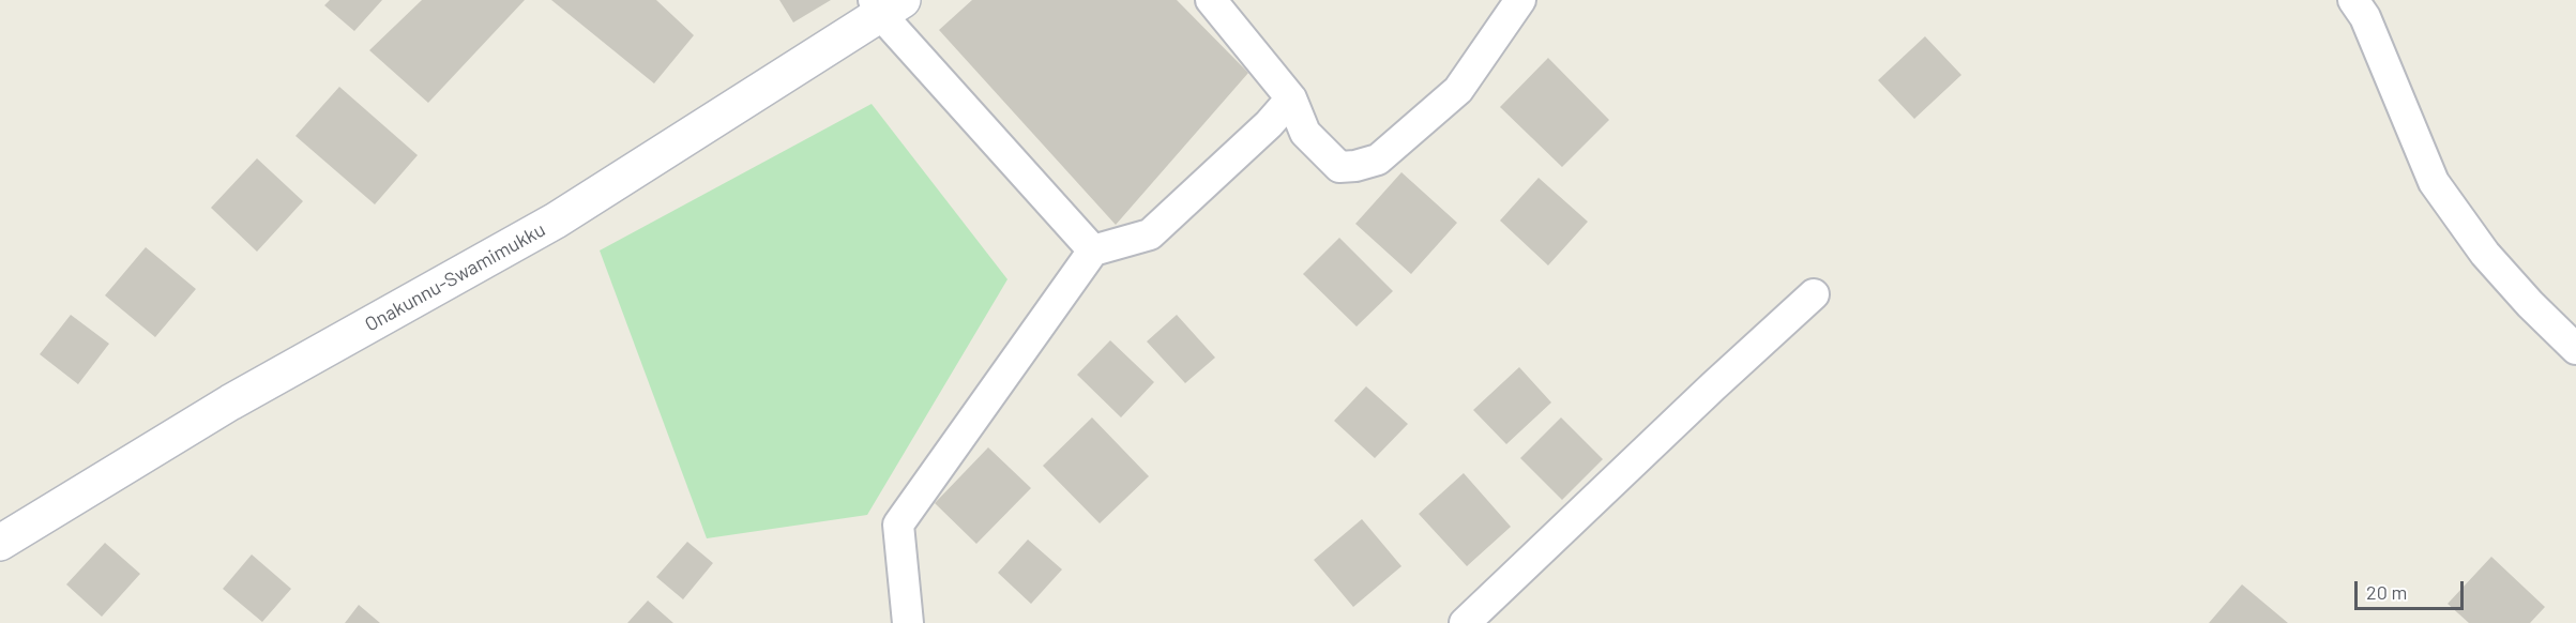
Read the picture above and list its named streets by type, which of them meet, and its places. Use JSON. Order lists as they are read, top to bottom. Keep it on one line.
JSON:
{"streets":{"street":["Onakunnu-Swamimukku"]},"scale_bar":"20 m"}
